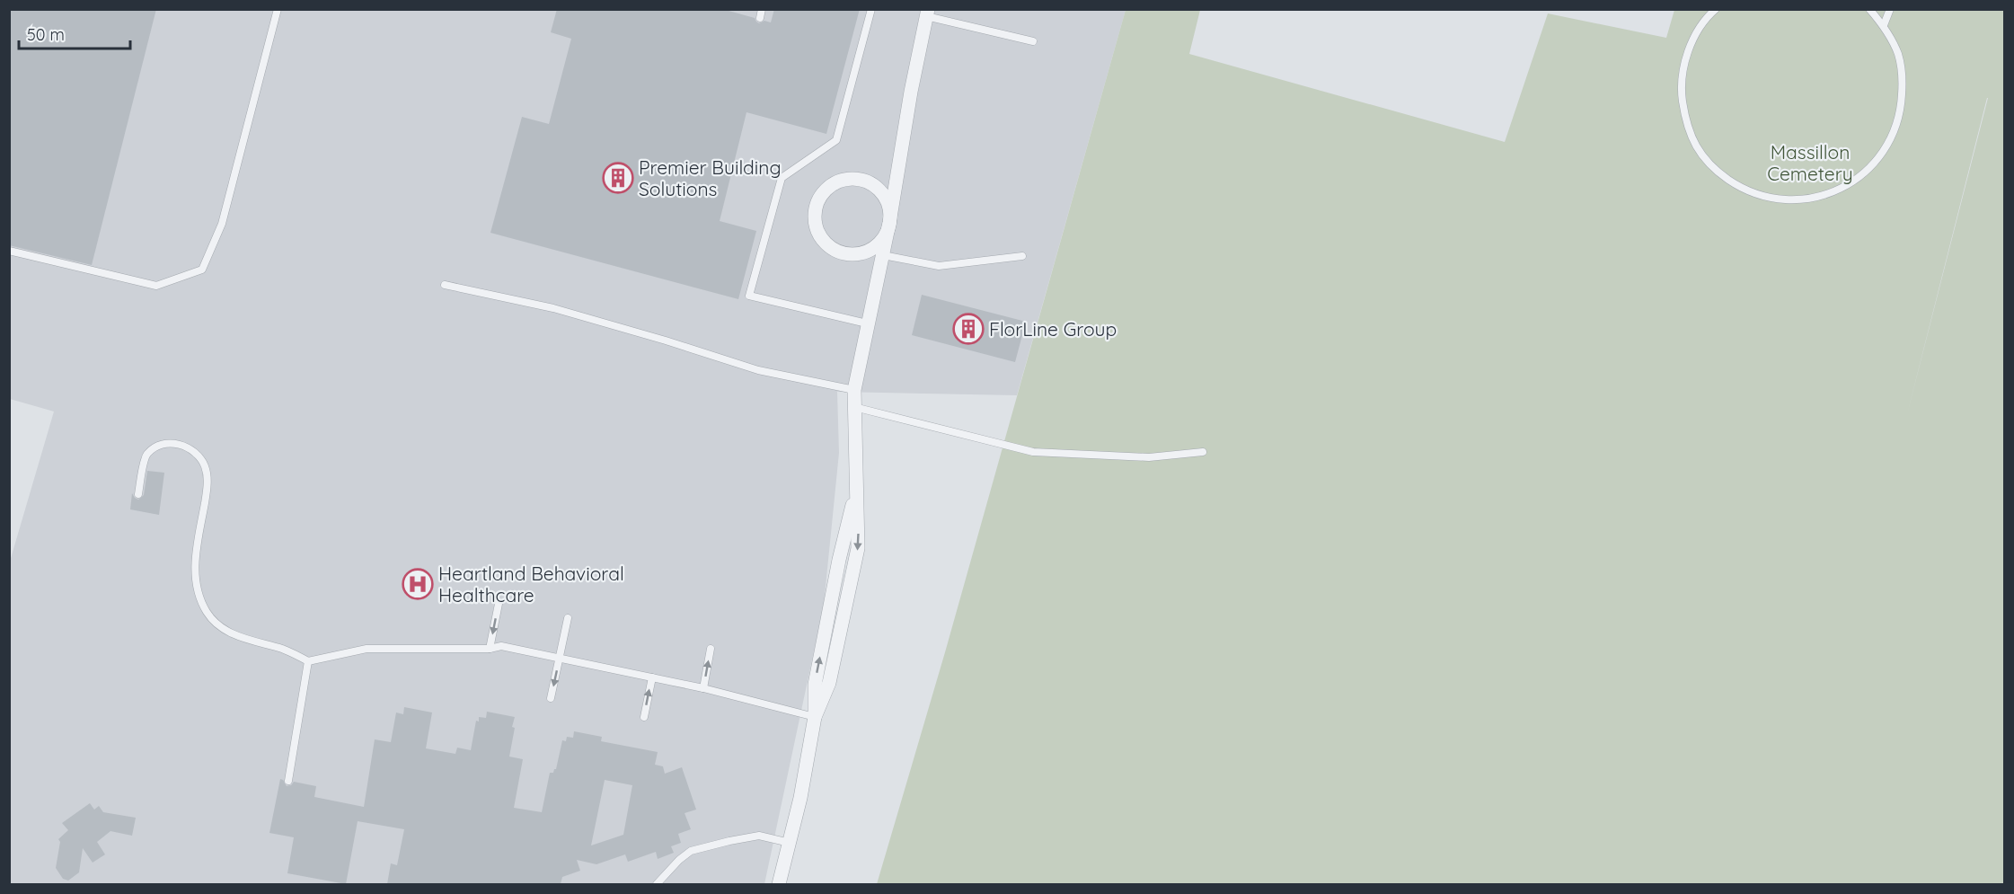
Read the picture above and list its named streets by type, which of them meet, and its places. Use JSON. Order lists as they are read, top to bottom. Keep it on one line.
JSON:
{"parks":["Massillon Cemetery"],"places":{"building":["Premier Building Solutions","FlorLine Group"],"hospital":["Heartland Behavioral Healthcare"]},"scale_bar":"50 m"}
